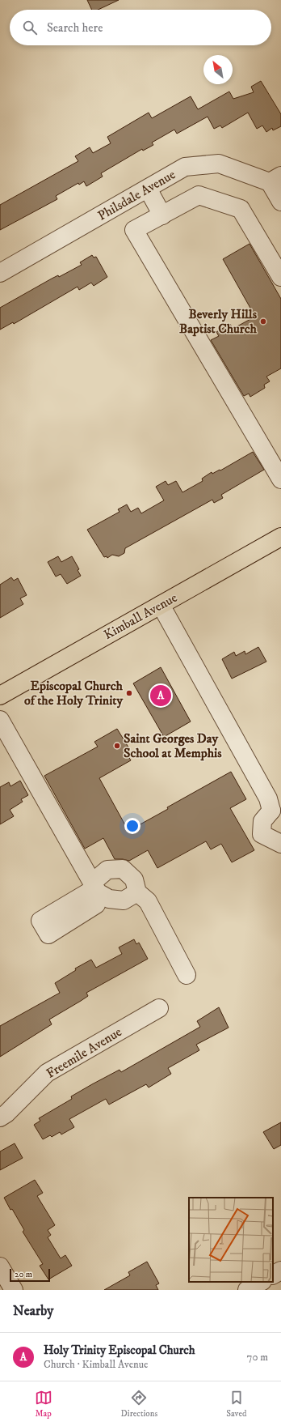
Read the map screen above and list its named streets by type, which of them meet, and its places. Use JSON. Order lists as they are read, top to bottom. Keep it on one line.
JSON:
{"streets":{"main road":["Kimball Avenue"],"street":["Philsdale Avenue","Freemile Avenue"]},"places":["Beverly Hills Baptist Church","Episcopal Church of the Holy Trinity","Saint Georges Day School at Memphis"],"scale_bar":"20 m","north":"top left","page":{"search":"Search here","pins":"A","scale":"20 m","heading":"Nearby","list":[{"mark":"A","name":"Holy Trinity Episcopal Church","note":"Church · Kimball Avenue","value":"70 m"}],"nav":["Map","Directions","Saved"]}}
